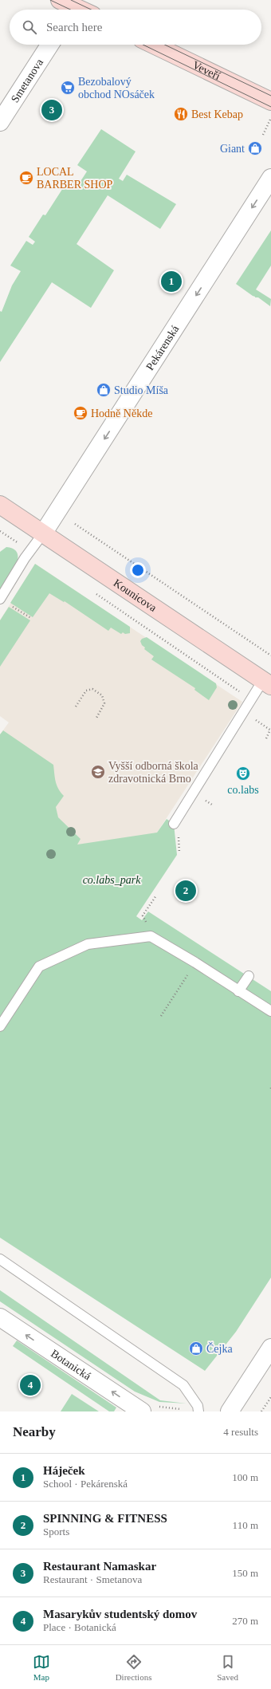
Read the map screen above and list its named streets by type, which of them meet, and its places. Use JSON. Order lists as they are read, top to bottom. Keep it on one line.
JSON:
{"streets":{"street":["Veveří","Smetanova","Pekárenská","Kounicova","Botanická"]},"crossings":[["Pekárenská","Kounicova"]],"one_way":["Pekárenská","Botanická"],"parks":["co.labs_park"],"places":{"supermarket":["Bezobalový obchod NOsáček"],"restaurant":["Best Kebap"],"shop":["Giant","Studio Míša","Čejka"],"cafe":["LOCAL BARBER SHOP","Hodně Někde"],"school or university":["Vyšší odborná škola zdravotnická Brno"],"theatre":["co.labs"]},"page":{"search":"Search here","pins":["3","1","2","4"],"heading":["Nearby","4 results"],"list":[{"mark":"1","name":"Háječek","note":"School · Pekárenská","value":"100 m"},{"mark":"2","name":"SPINNING & FITNESS","note":"Sports","value":"110 m"},{"mark":"3","name":"Restaurant Namaskar","note":"Restaurant · Smetanova","value":"150 m"},{"mark":"4","name":"Masarykův studentský domov","note":"Place · Botanická","value":"270 m"}],"nav":["Map","Directions","Saved"]}}
